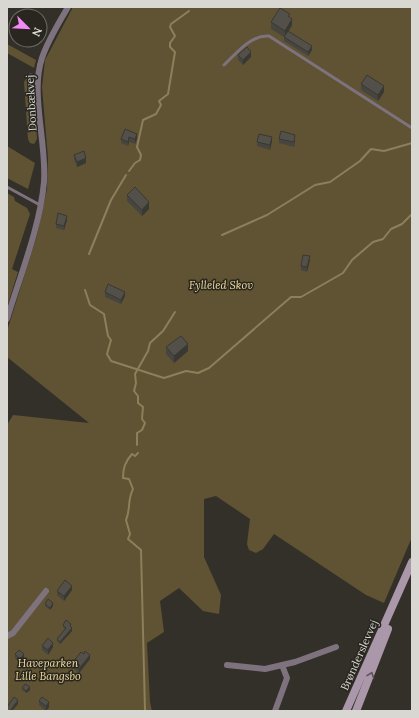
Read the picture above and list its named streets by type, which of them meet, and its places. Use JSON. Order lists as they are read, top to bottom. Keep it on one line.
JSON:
{"streets":{"main road":["Brønderslevvej"],"street":["Donbækvej"]},"parks":["Fylleled Skov","Haveparken Lille Bangsbo"],"north":"bottom right"}
